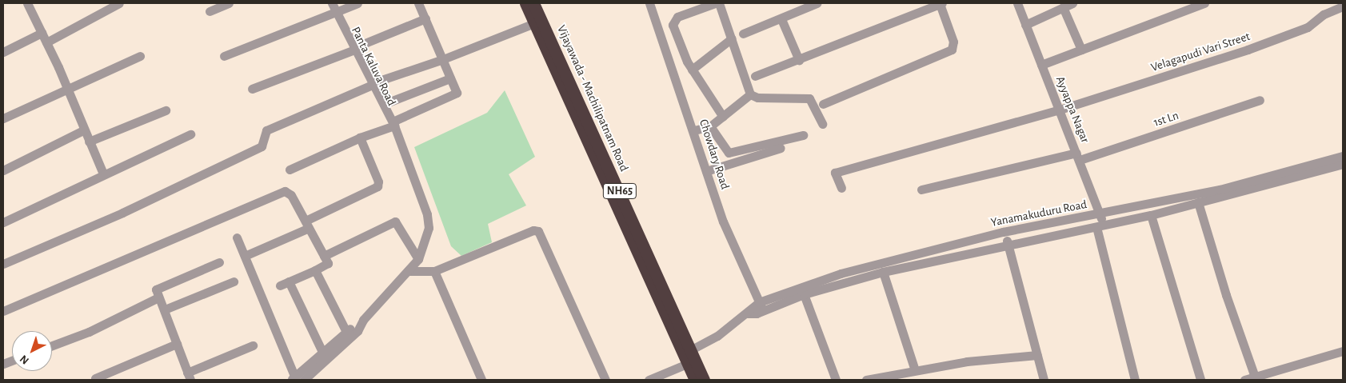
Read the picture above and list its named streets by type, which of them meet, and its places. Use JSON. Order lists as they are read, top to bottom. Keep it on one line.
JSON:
{"streets":{"highway":["Vijayawada - Machilipatnam Road","NH65"],"street":["Velagapudi Vari Street","Panta Kaluva Road","Ayyappa Nagar","1st Ln","Chowdary Road","Yanamakuduru Road"]},"crossings":[["Velagapudi Vari Street","Ayyappa Nagar"],["Vijayawada - Machilipatnam Road","Yanamakuduru Road"],["Ayyappa Nagar","1st Ln"],["Ayyappa Nagar","Yanamakuduru Road"],["Chowdary Road","Yanamakuduru Road"]],"north":"bottom left"}
